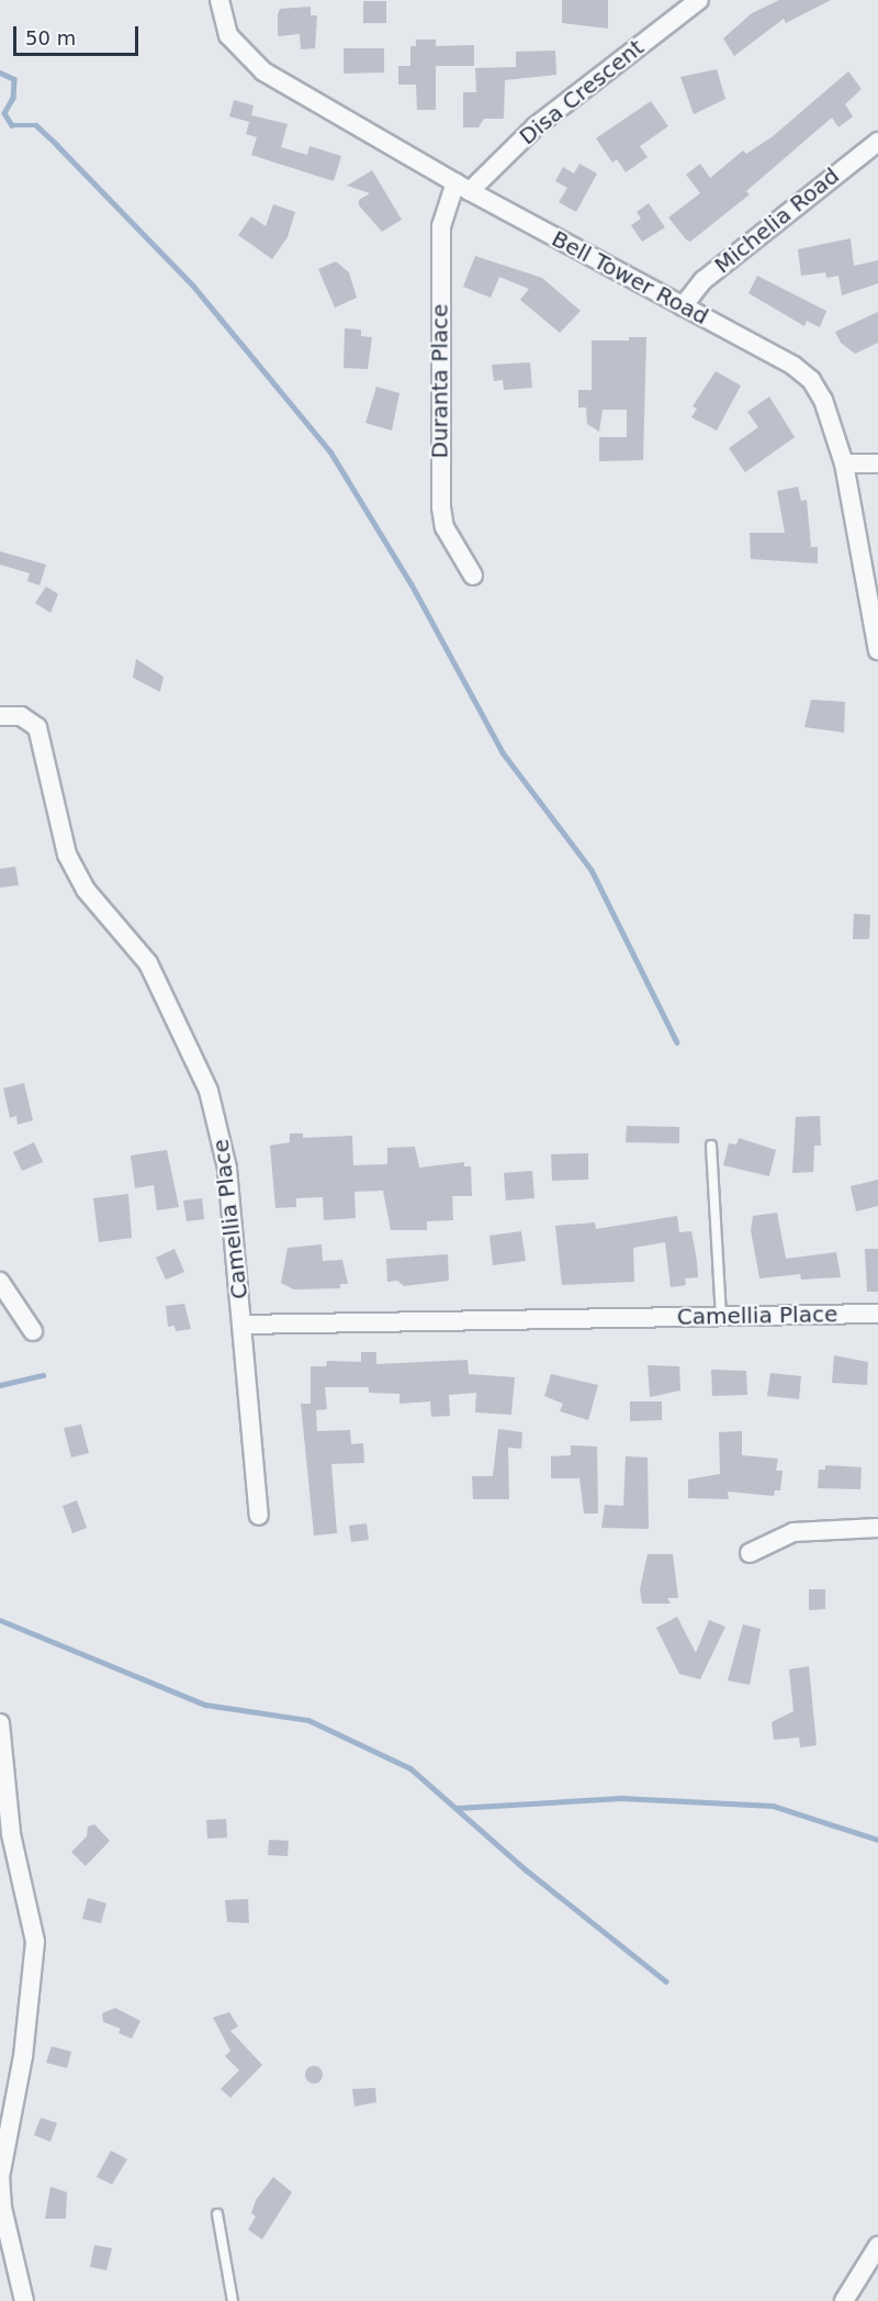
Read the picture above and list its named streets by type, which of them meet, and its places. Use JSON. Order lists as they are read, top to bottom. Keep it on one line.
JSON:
{"streets":{"street":["Disa Crescent","Michelia Road","Bell Tower Road","Duranta Place","Camellia Place"]},"crossings":[["Disa Crescent","Bell Tower Road"],["Disa Crescent","Duranta Place"],["Michelia Road","Bell Tower Road"],["Bell Tower Road","Duranta Place"]],"scale_bar":"50 m"}
